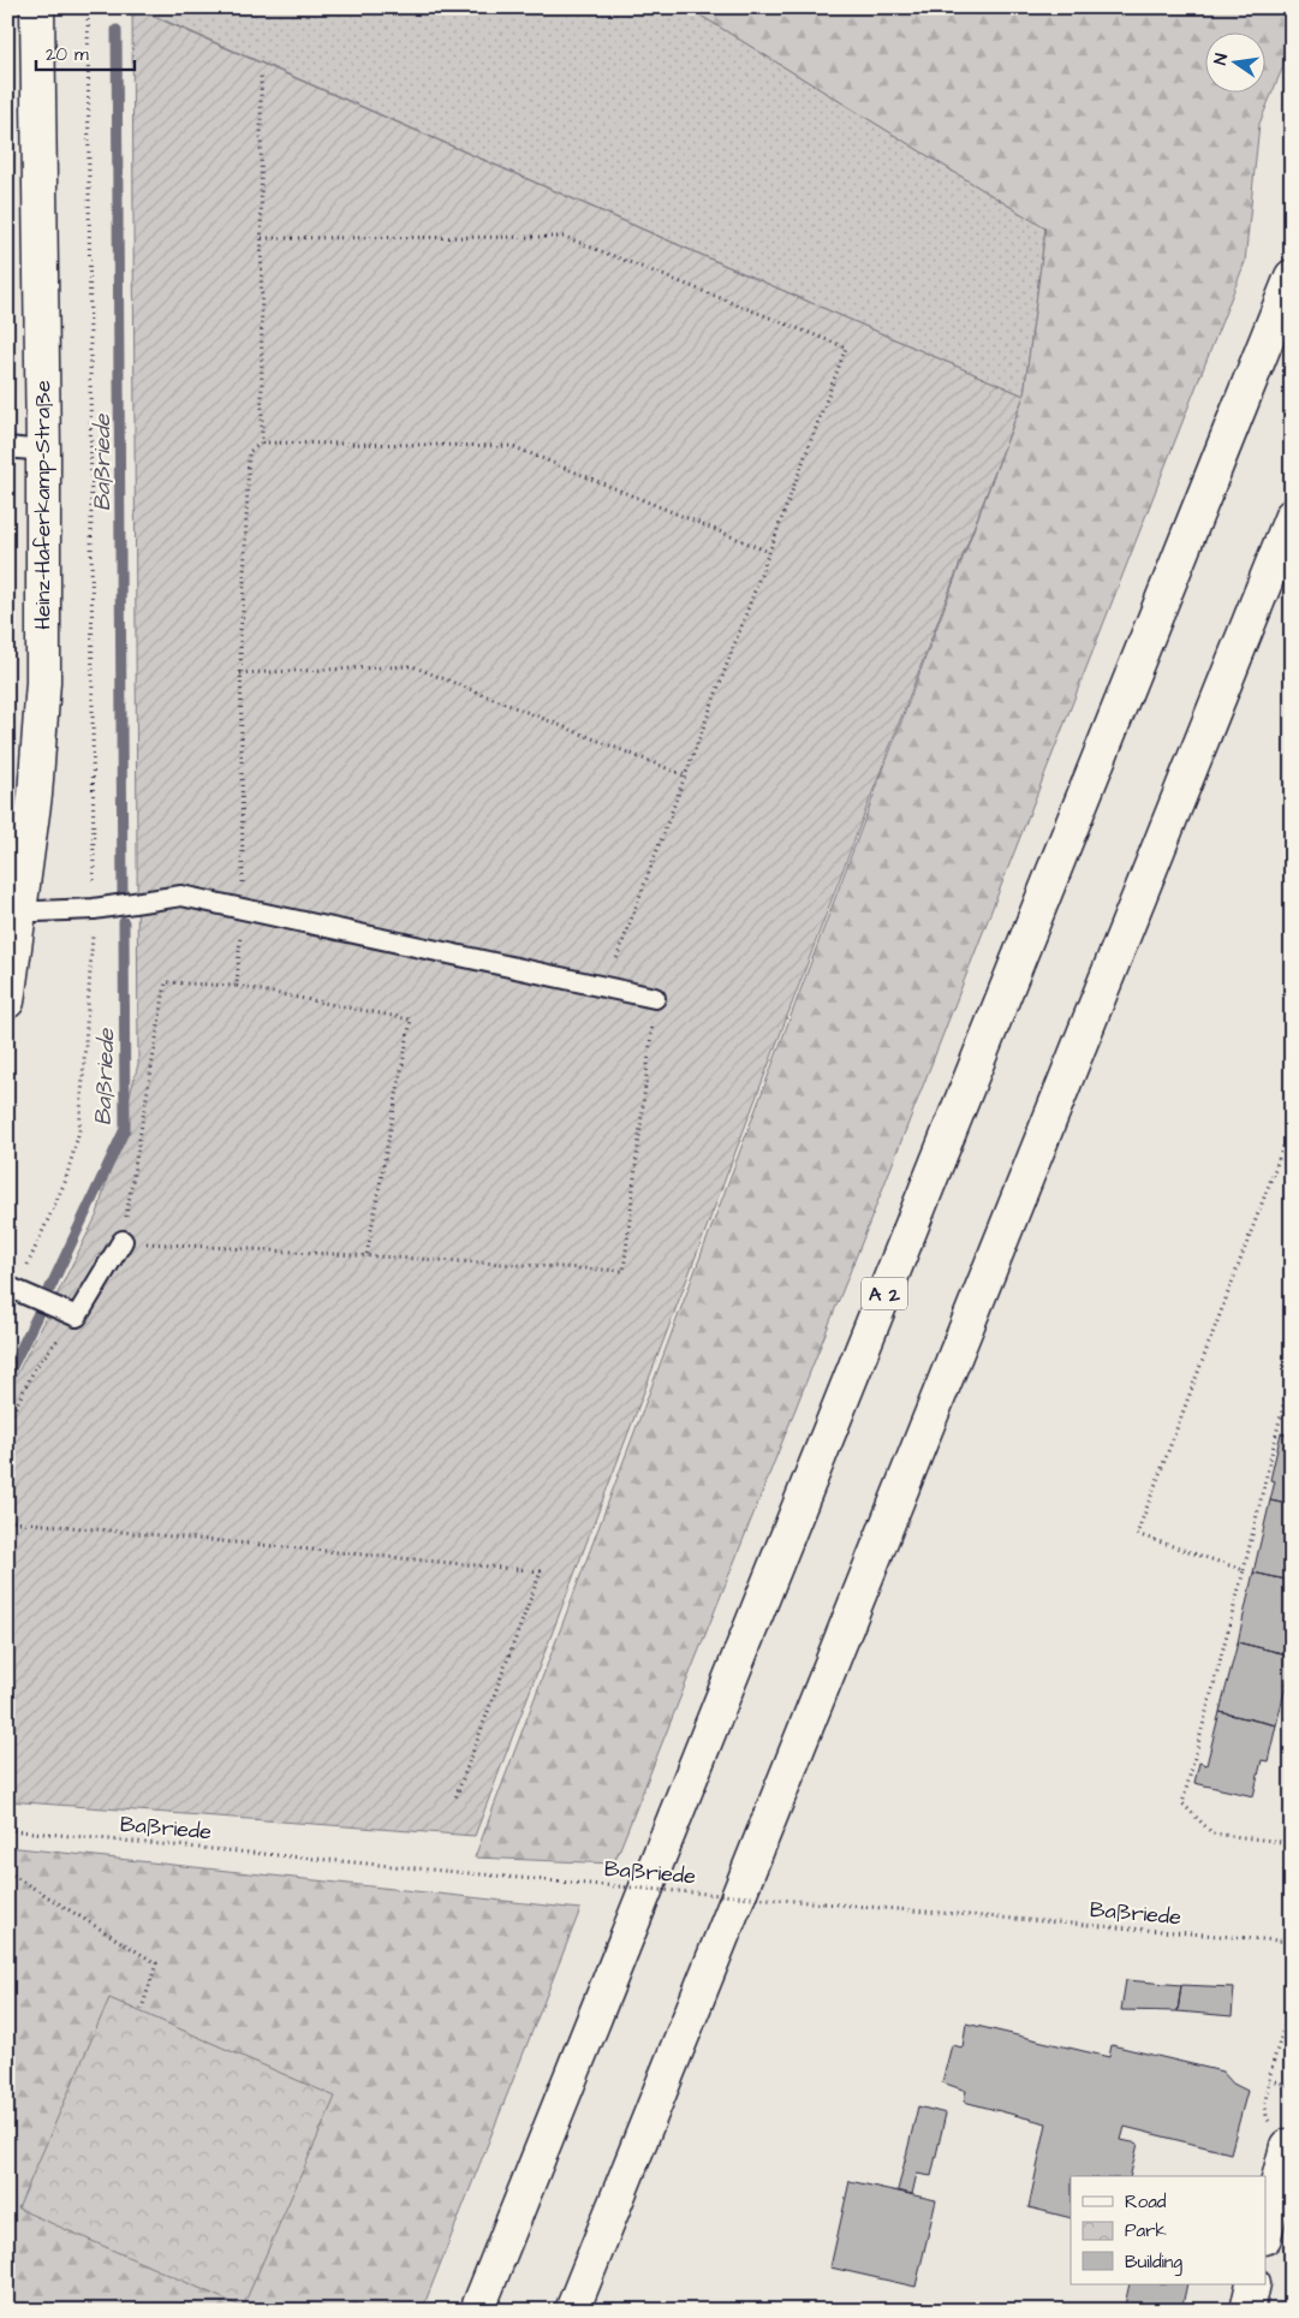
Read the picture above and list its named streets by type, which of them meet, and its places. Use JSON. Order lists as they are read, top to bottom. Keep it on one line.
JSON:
{"streets":{"main road":["Heinz-Haferkamp-Straße","A 2"],"path":["Baßriede"]},"water":["Baßriede"],"legend":["Road","Park","Building"],"scale_bar":"20 m","north":"left"}
